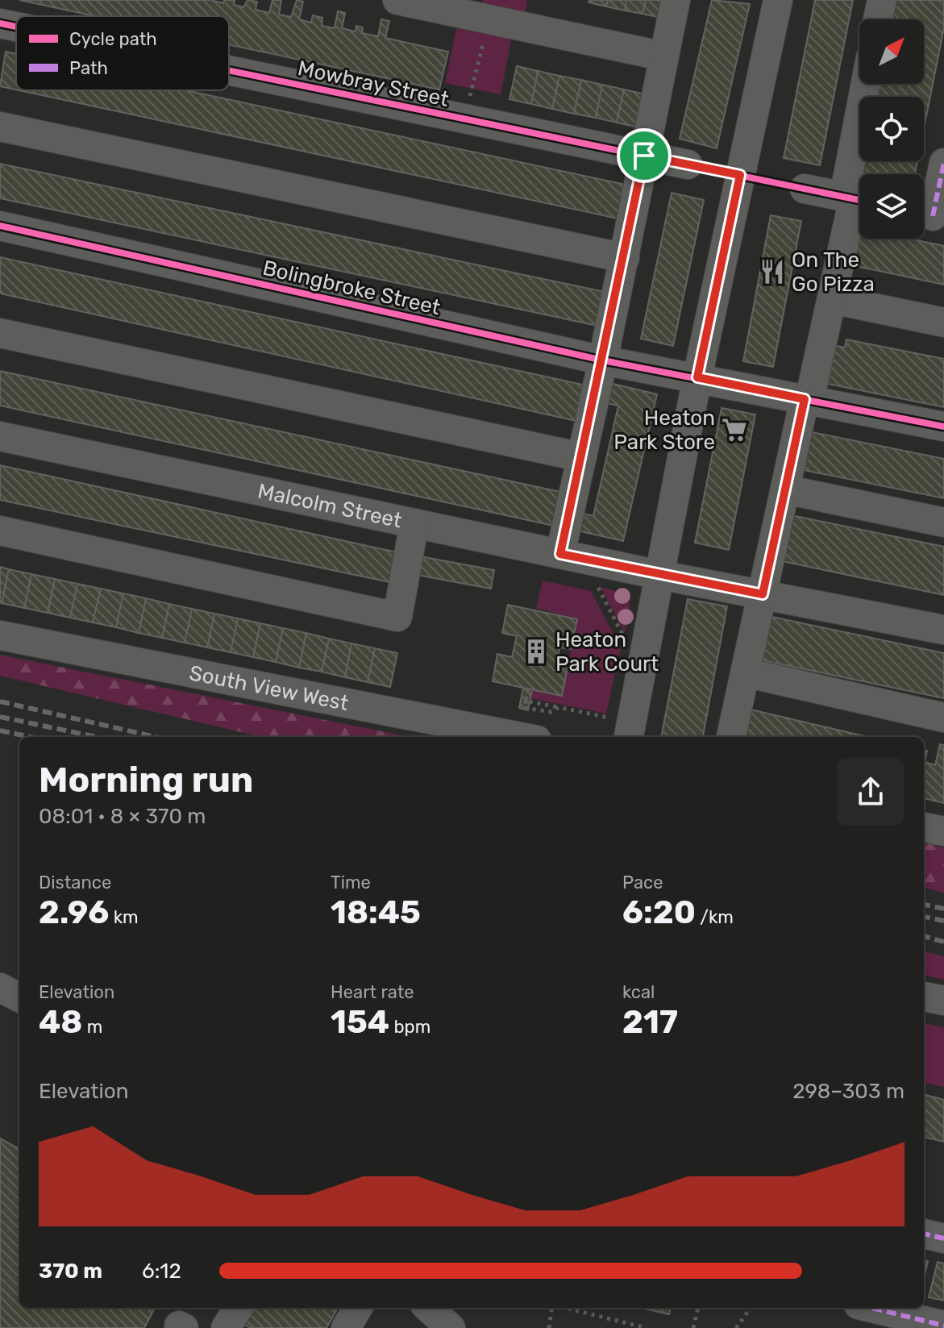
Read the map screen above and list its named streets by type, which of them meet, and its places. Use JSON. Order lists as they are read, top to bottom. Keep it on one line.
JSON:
{"streets":{"street":["Mowbray Street","Bolingbroke Street","Malcolm Street","South View West"]},"places":{"restaurant":["On The Go Pizza"],"supermarket":["Heaton Park Store"],"building":["Heaton Park Court"]},"legend":["Cycle path","Path"],"north":"top right","page":{"heading":["Morning run","08:01 · 8 × 370 m"],"stats":[["Distance","2.96 km"],["Time","18:45"],["Pace","6:20 /km"],["Elevation","48 m"],["Heart rate","154 bpm"],["kcal","217"]],"chart":["Elevation","298–303 m"],"list":[{"name":"370 m","note":"6:12"}]}}
